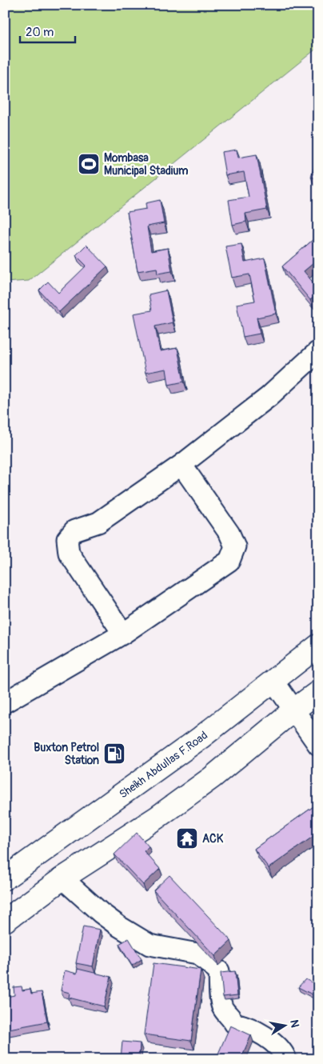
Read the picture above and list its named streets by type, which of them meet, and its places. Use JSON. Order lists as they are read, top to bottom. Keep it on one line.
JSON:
{"streets":{"main road":["Sheikh Abdullas F.Road"]},"places":{"sports":["Mombasa Municipal Stadium"],"fuel station":["Buxton Petrol Station"],"temple":["ACK"]},"scale_bar":"20 m","north":"right"}
